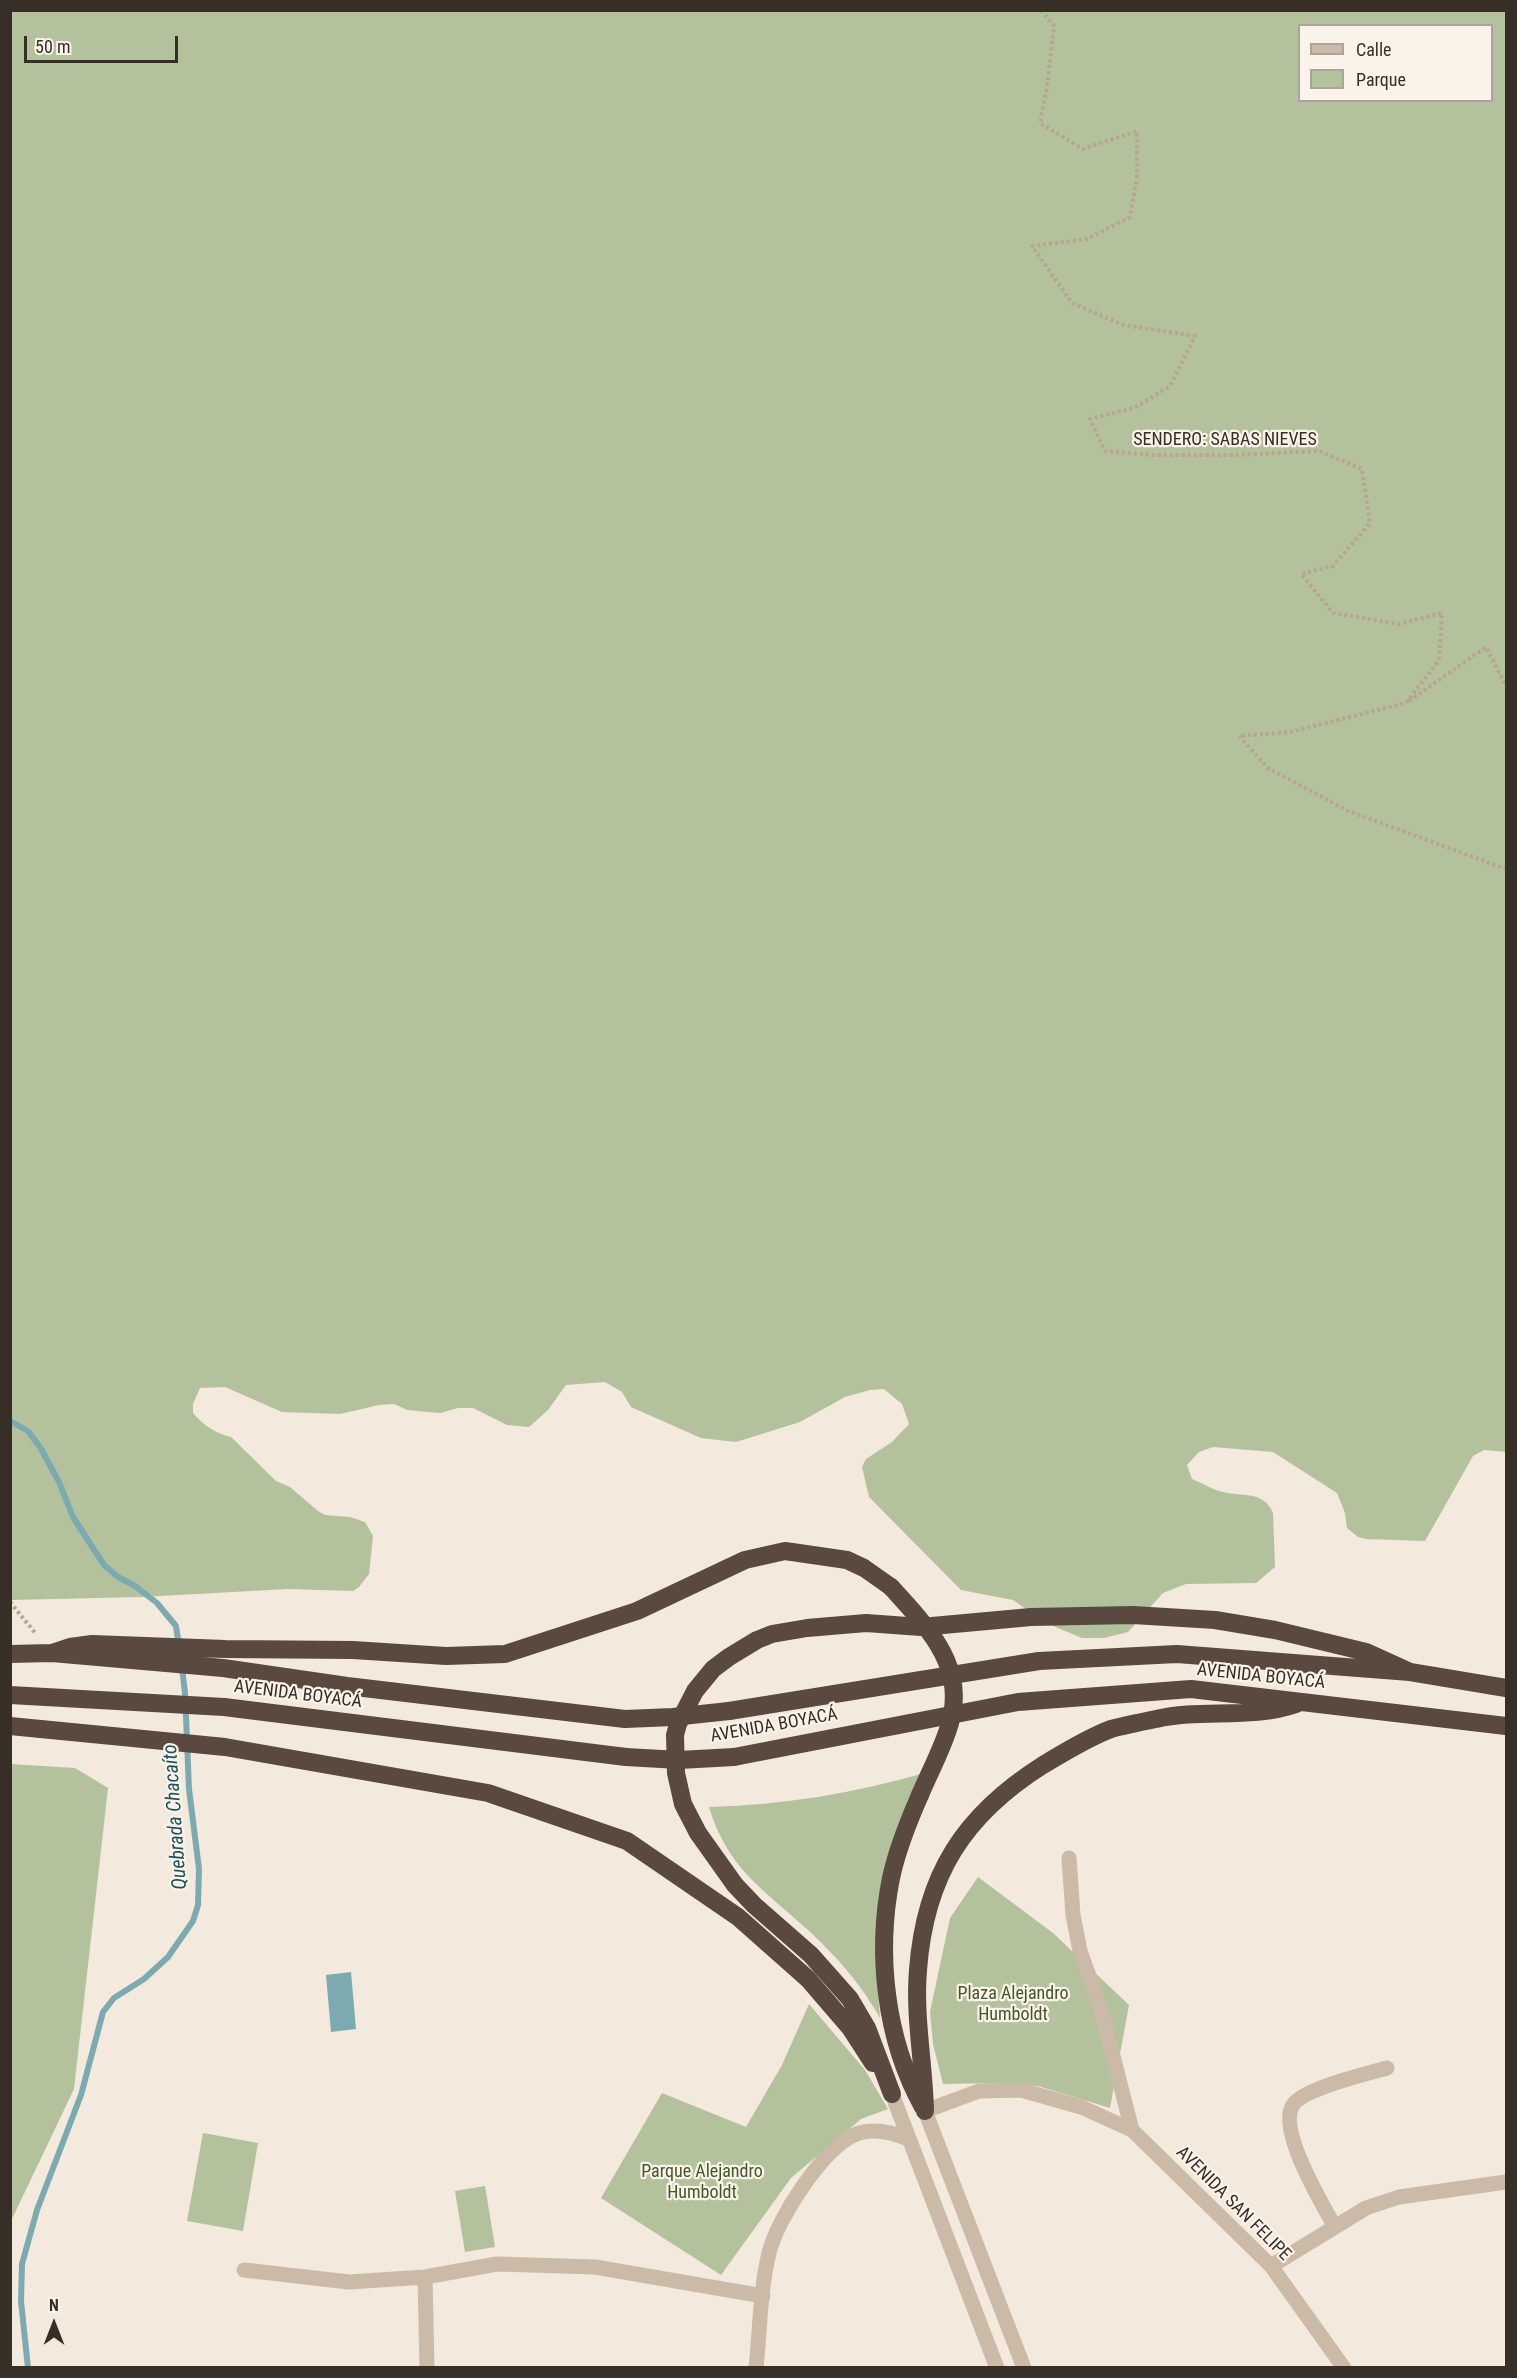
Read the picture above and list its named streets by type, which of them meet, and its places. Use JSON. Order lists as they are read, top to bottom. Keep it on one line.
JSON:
{"streets":{"highway":["AVENIDA BOYACÁ"],"street":["AVENIDA SAN FELIPE"],"path":["SENDERO: SABAS NIEVES"]},"water":["Quebrada Chacaíto"],"parks":["Plaza Alejandro Humboldt","Parque Alejandro Humboldt"],"legend":["Calle","Parque"],"scale_bar":"50 m","north":"top"}
